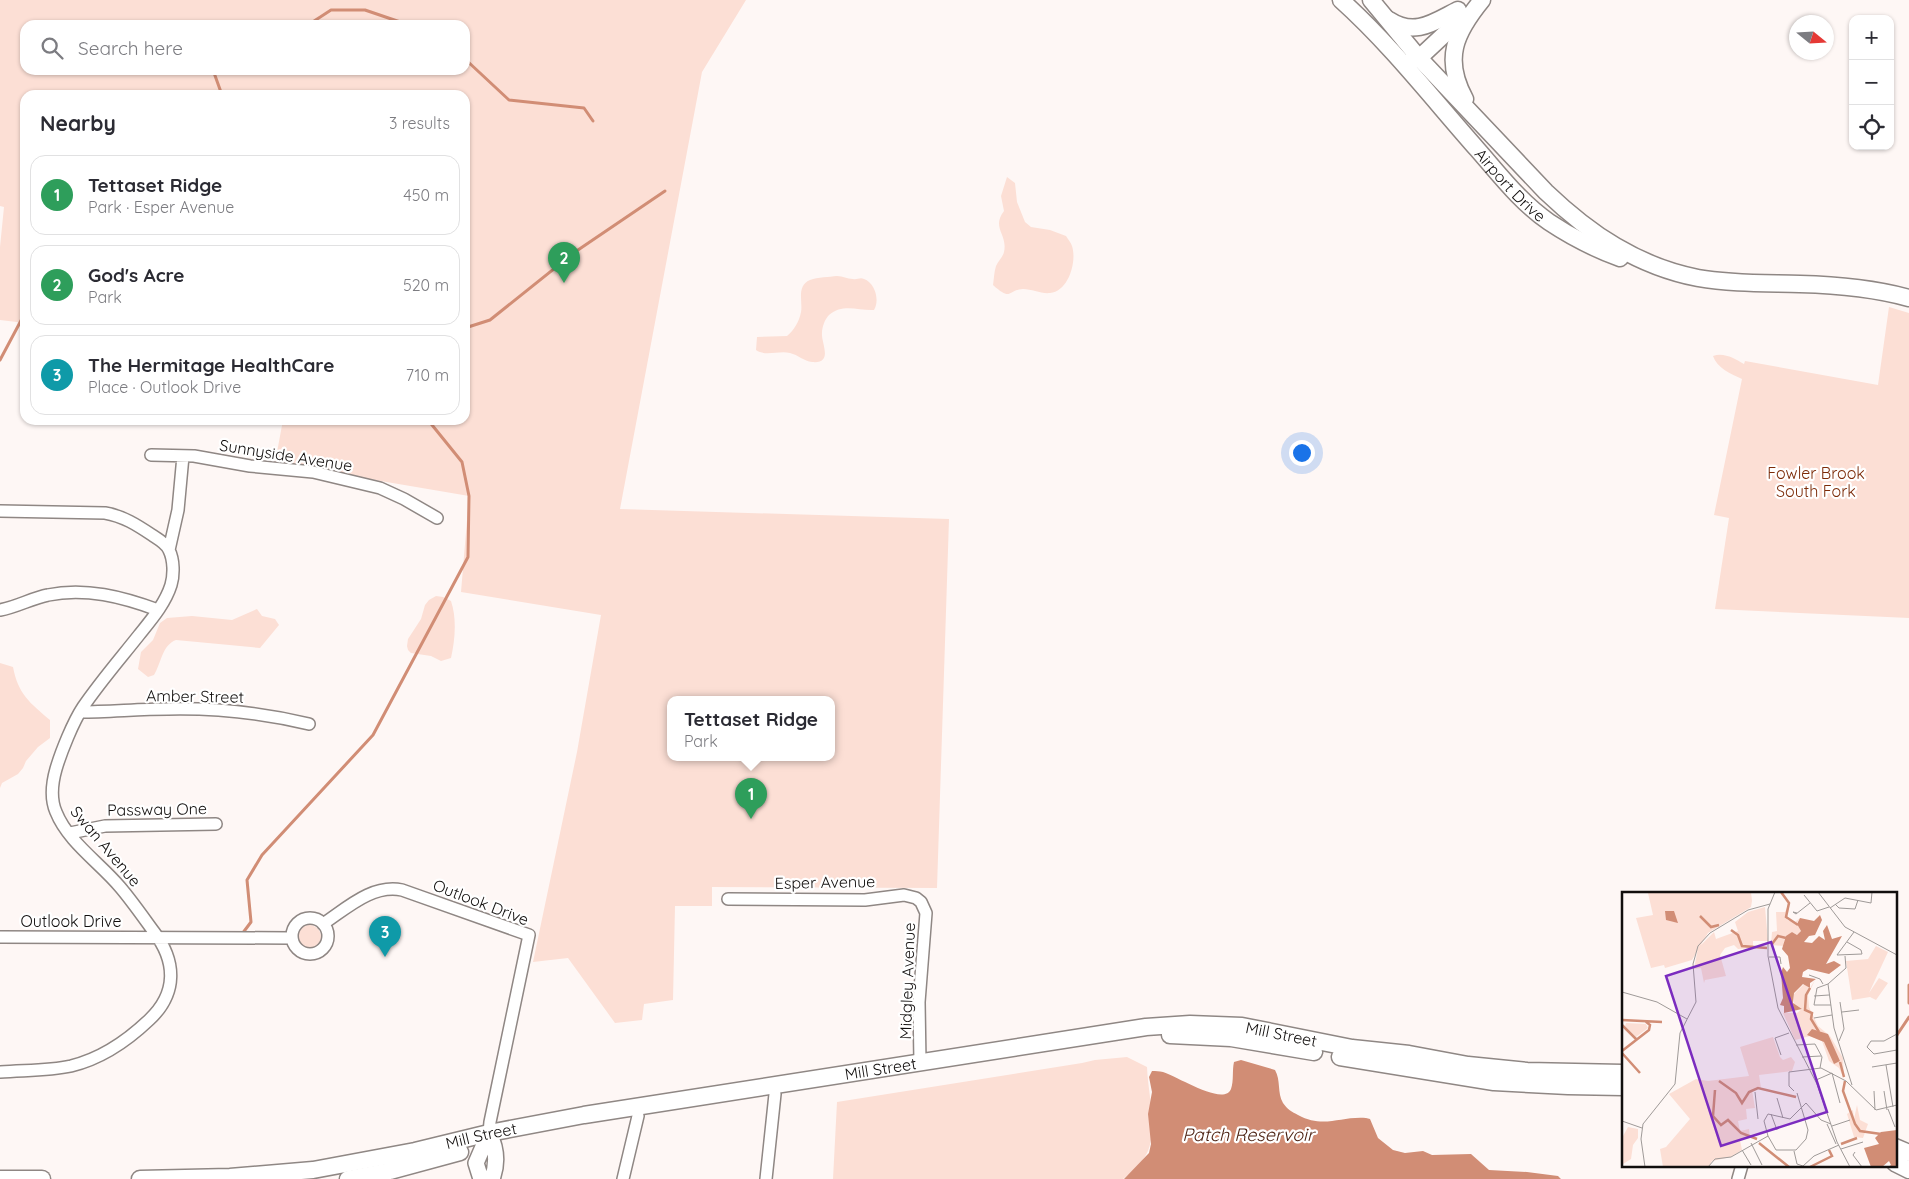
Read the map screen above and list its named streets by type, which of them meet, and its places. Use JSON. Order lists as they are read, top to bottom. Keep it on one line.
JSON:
{"streets":{"main road":["Airport Drive","Mill Street"],"street":["Sunnyside Avenue","Amber Street","Passway One","Swan Avenue","Esper Avenue","Outlook Drive","Midgley Avenue"]},"crossings":[["Sunnyside Avenue","Swan Avenue"],["Amber Street","Swan Avenue"],["Passway One","Swan Avenue"],["Swan Avenue","Outlook Drive"],["Esper Avenue","Midgley Avenue"],["Outlook Drive","Mill Street"],["Midgley Avenue","Mill Street"]],"water":["Patch Reservoir"],"parks":["Fowler Brook South Fork"],"north":"right","page":{"map_buttons":["+","−"],"search":"Search here","heading":["Nearby","3 results"],"list":[{"mark":"1","name":"Tettaset Ridge","note":"Park · Esper Avenue","value":"450 m"},{"mark":"2","name":"God's Acre","note":"Park","value":"520 m"},{"mark":"3","name":"The Hermitage HealthCare","note":"Place · Outlook Drive","value":"710 m"}],"pins":["2","1","3"],"popup":["Tettaset Ridge","Park"]}}
